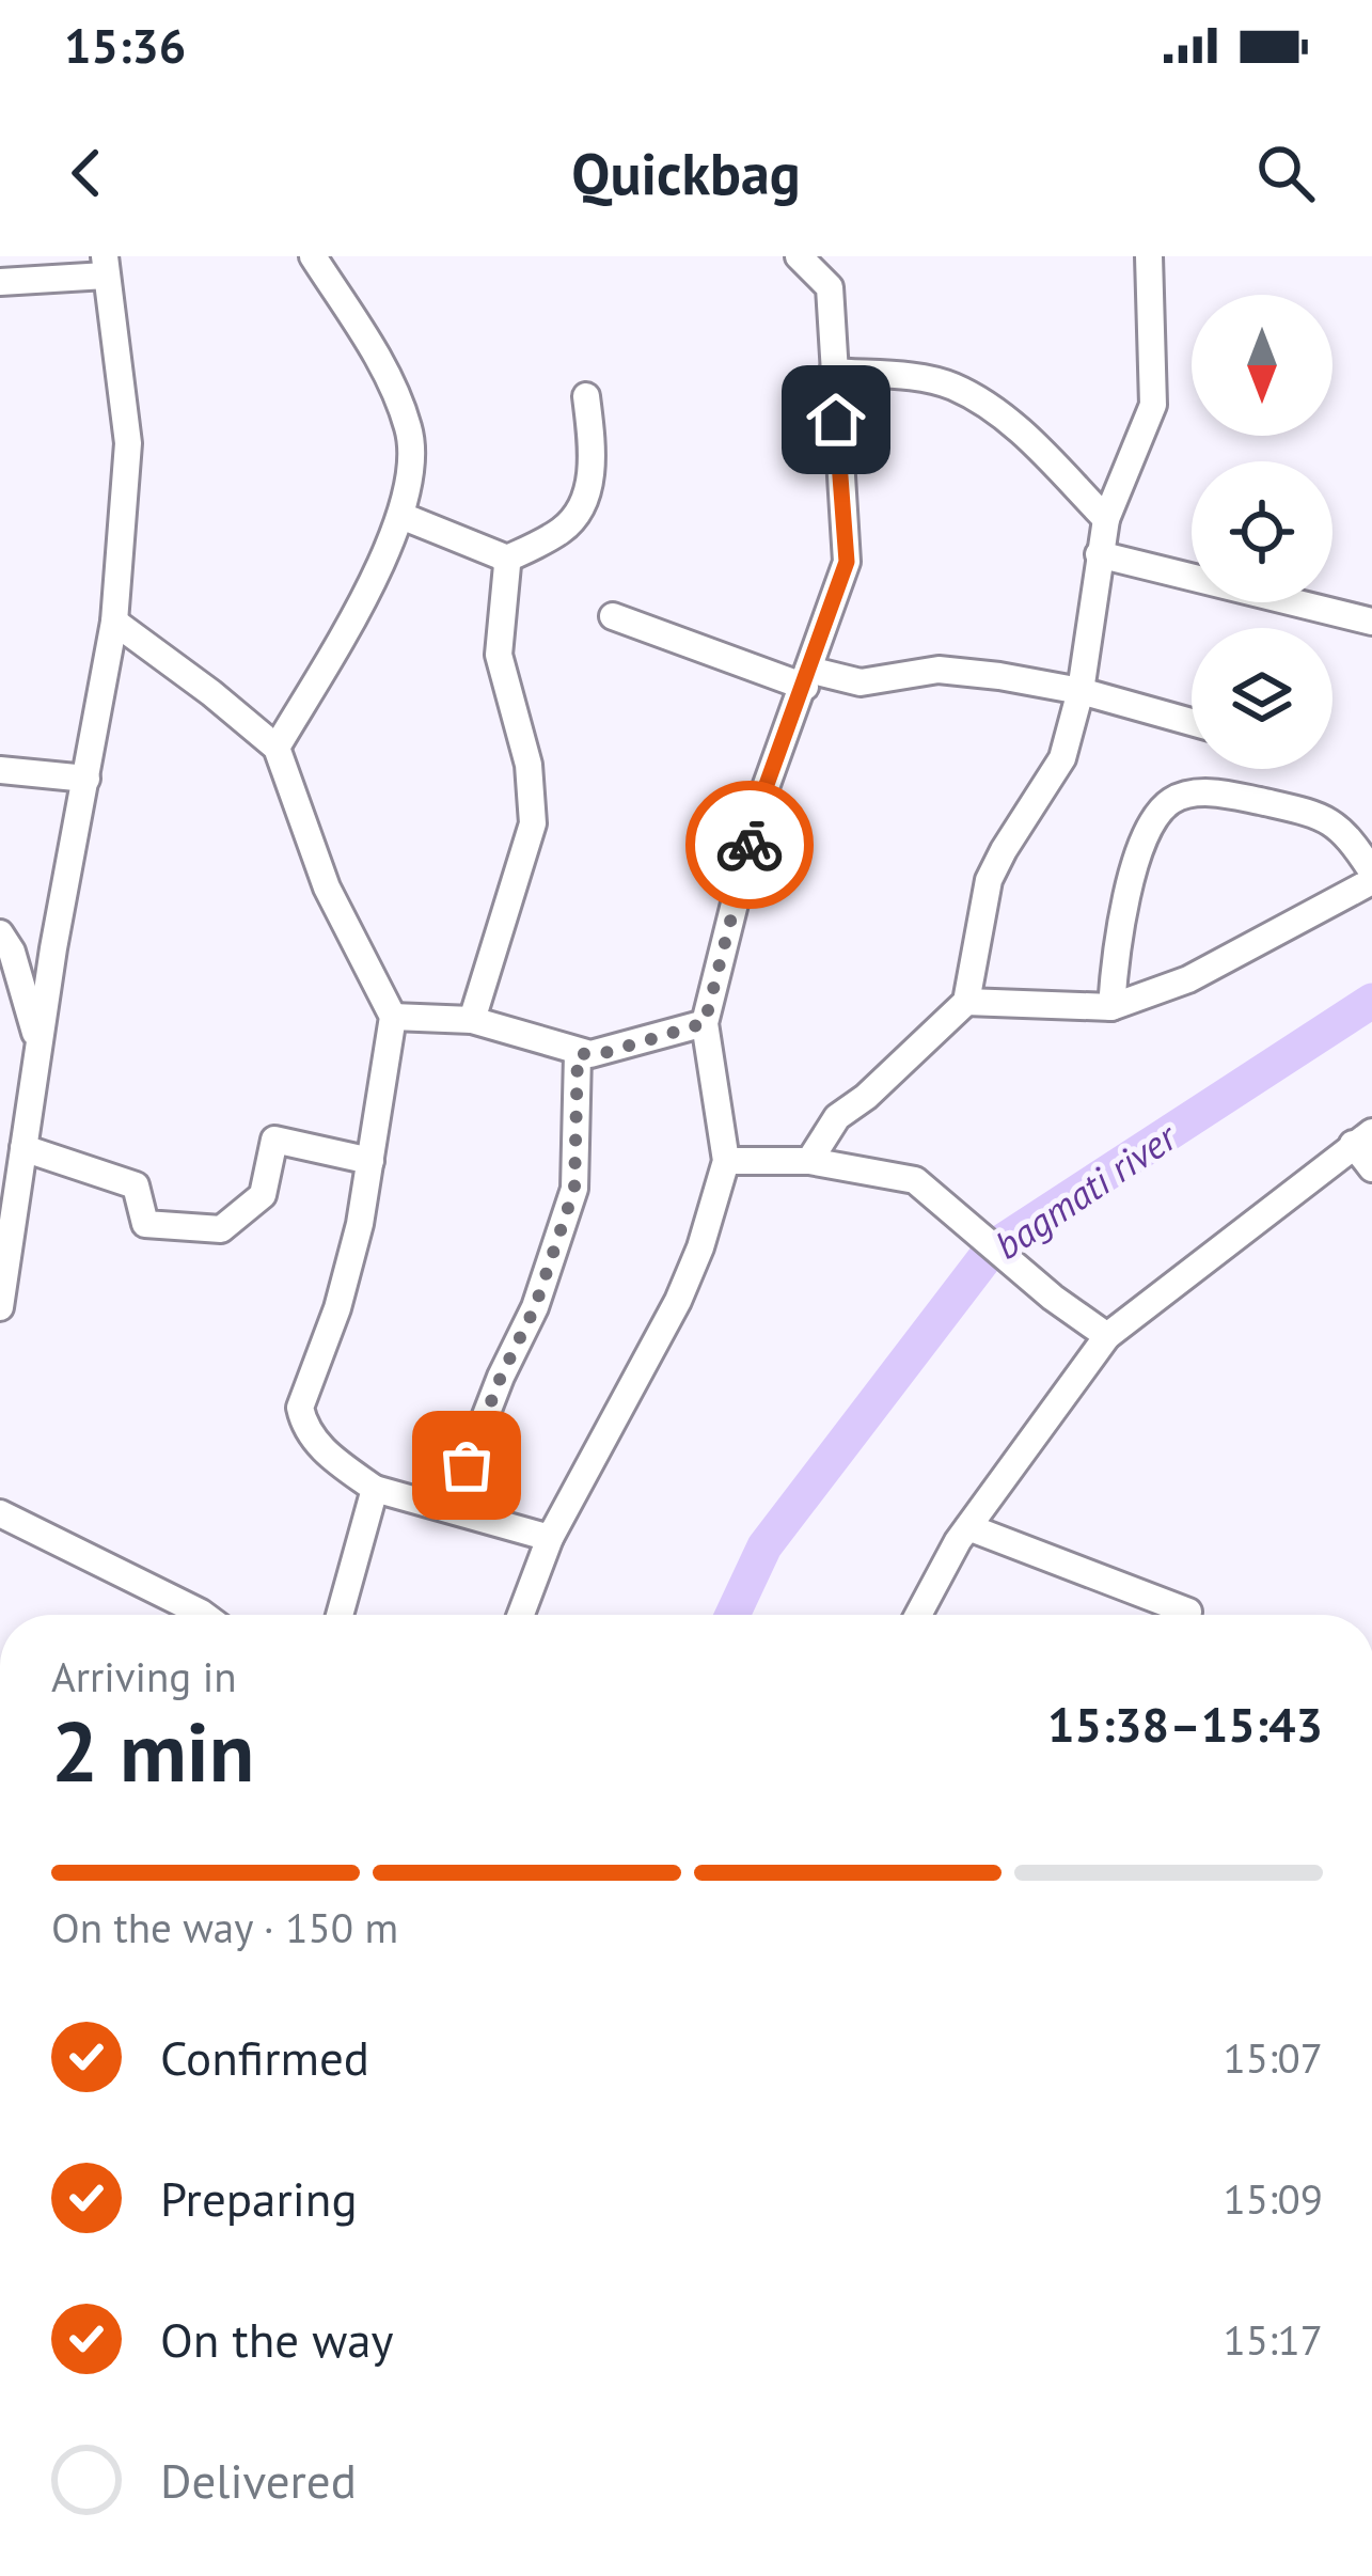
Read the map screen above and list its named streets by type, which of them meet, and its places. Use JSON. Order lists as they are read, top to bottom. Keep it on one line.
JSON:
{"water":["bagmati river"],"north":"bottom","page":{"status":"15:36","header":"Quickbag","heading":["2 min","Arriving in","15:38–15:43"],"bar":"On the way · 150 m","list":[["Confirmed","15:07"],["Preparing","15:09"],["On the way","15:17"],"Delivered"]}}
